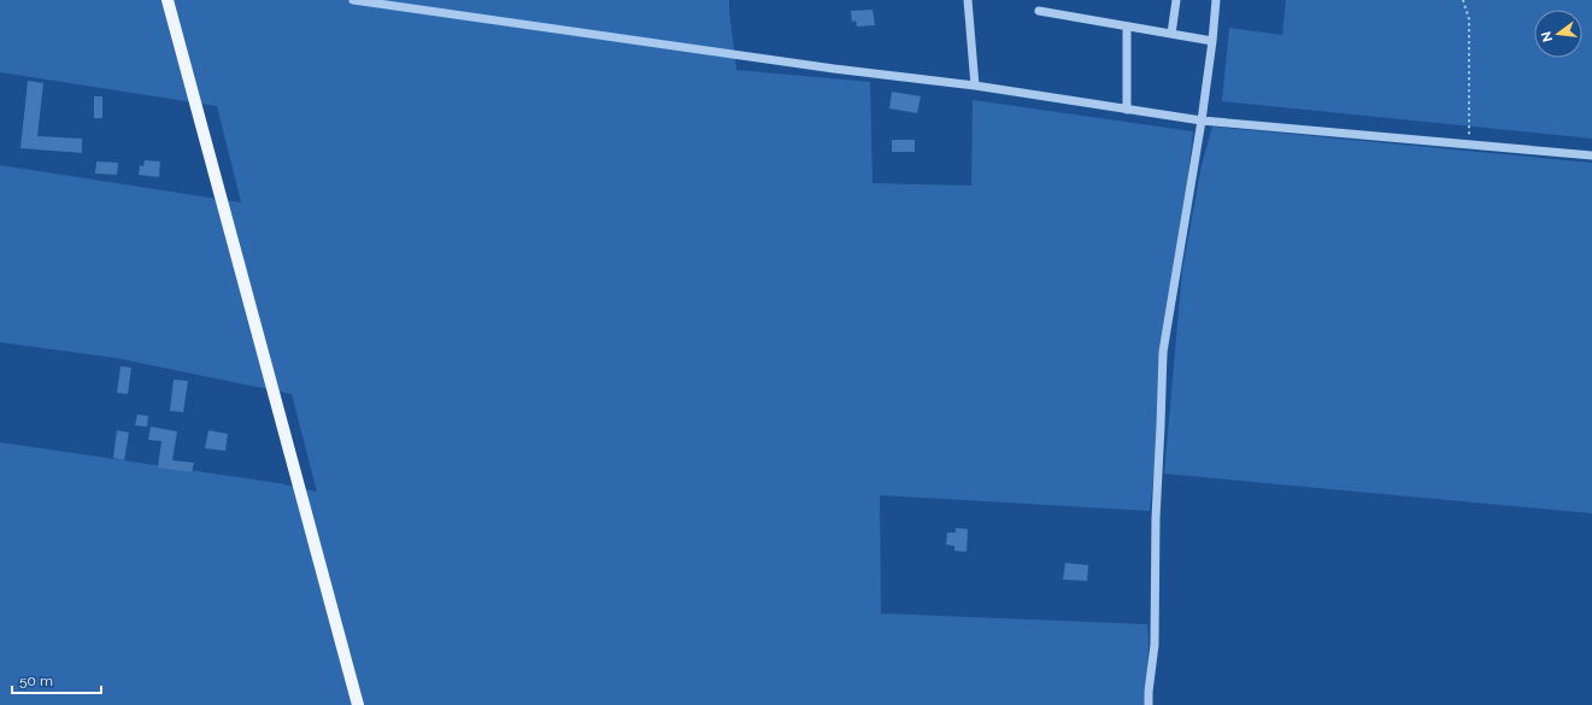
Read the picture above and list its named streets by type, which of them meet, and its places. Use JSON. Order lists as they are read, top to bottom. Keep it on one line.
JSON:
{"scale_bar":"50 m","north":"left"}
